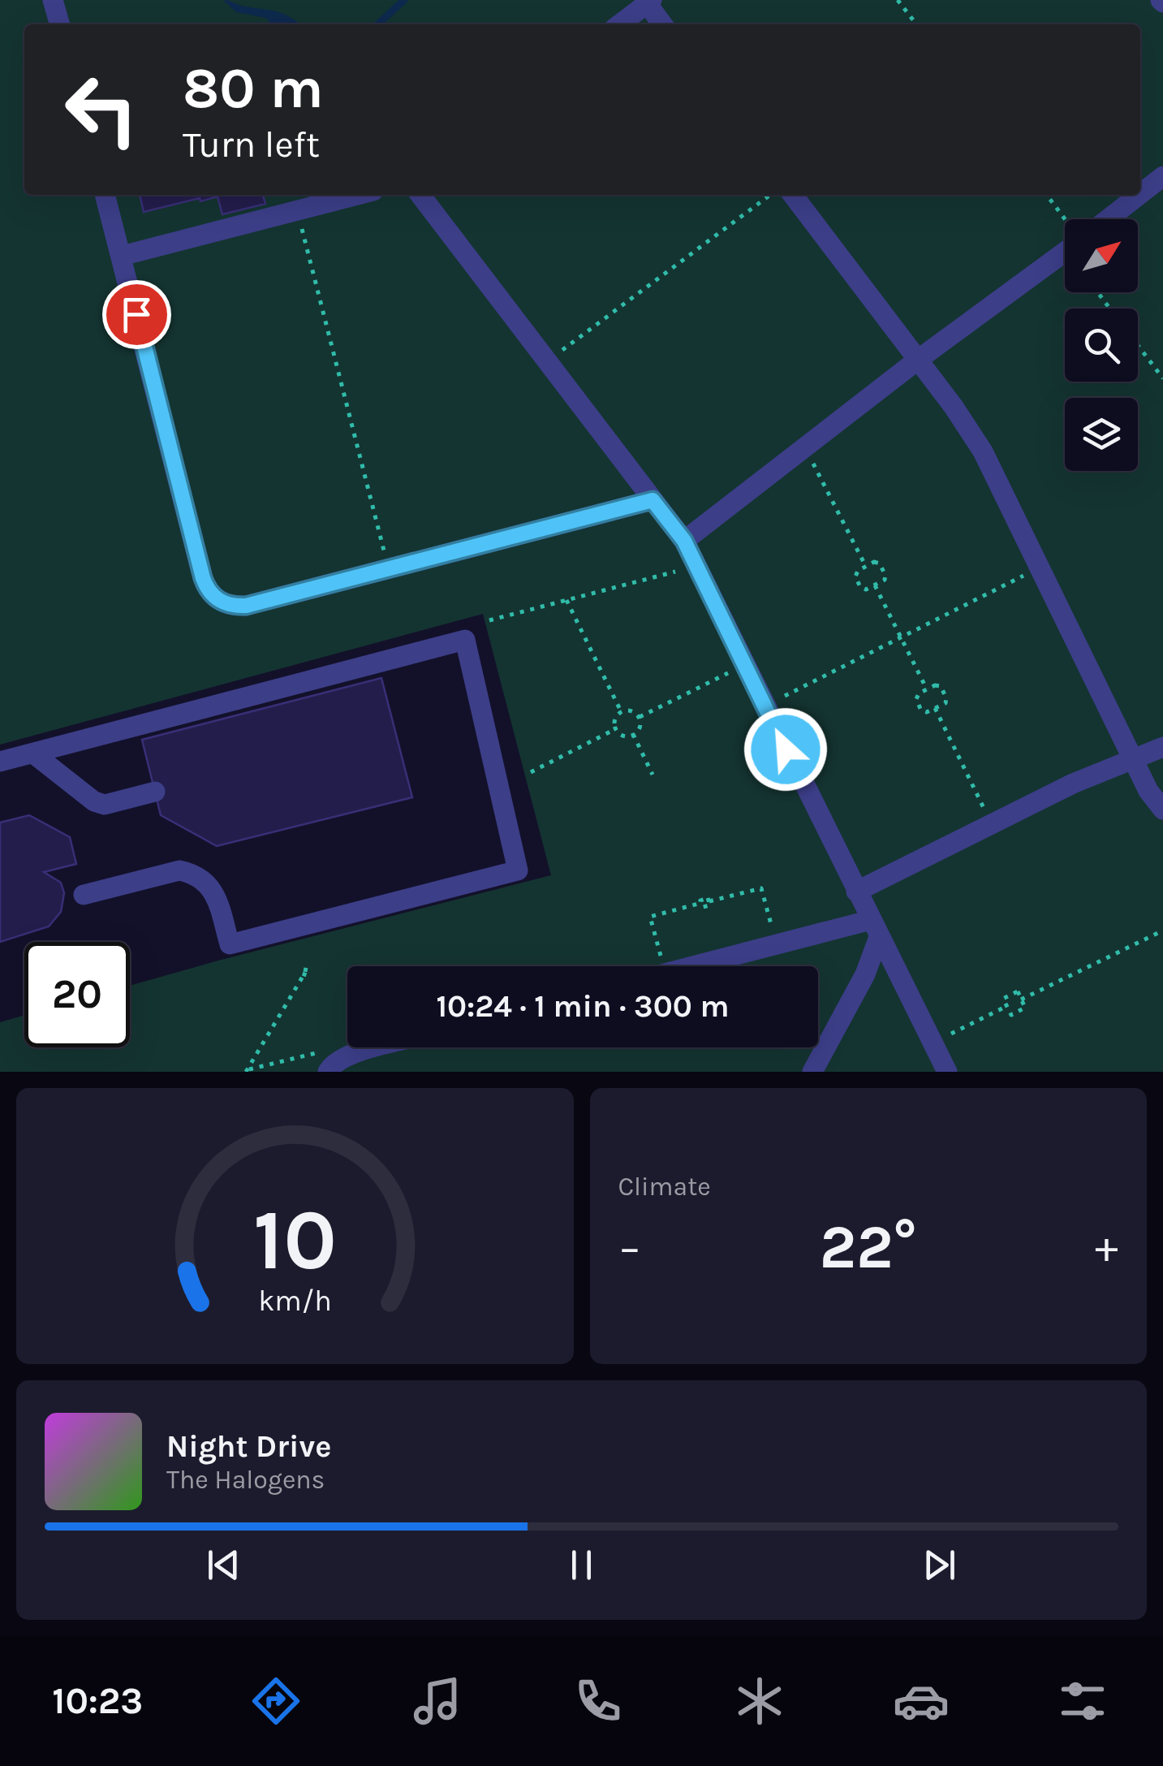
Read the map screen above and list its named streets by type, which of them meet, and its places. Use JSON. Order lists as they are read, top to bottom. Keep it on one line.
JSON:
{"north":"top right","page":{"turn":["80 m","Turn left"],"limit":"20","trip":"10:24 · 1 min · 300 m","tile":"Climate","heat":["−","22°","+"],"song":["Night Drive","The Halogens"],"tabs":"10:23","gauge":["10","km/h"]}}
